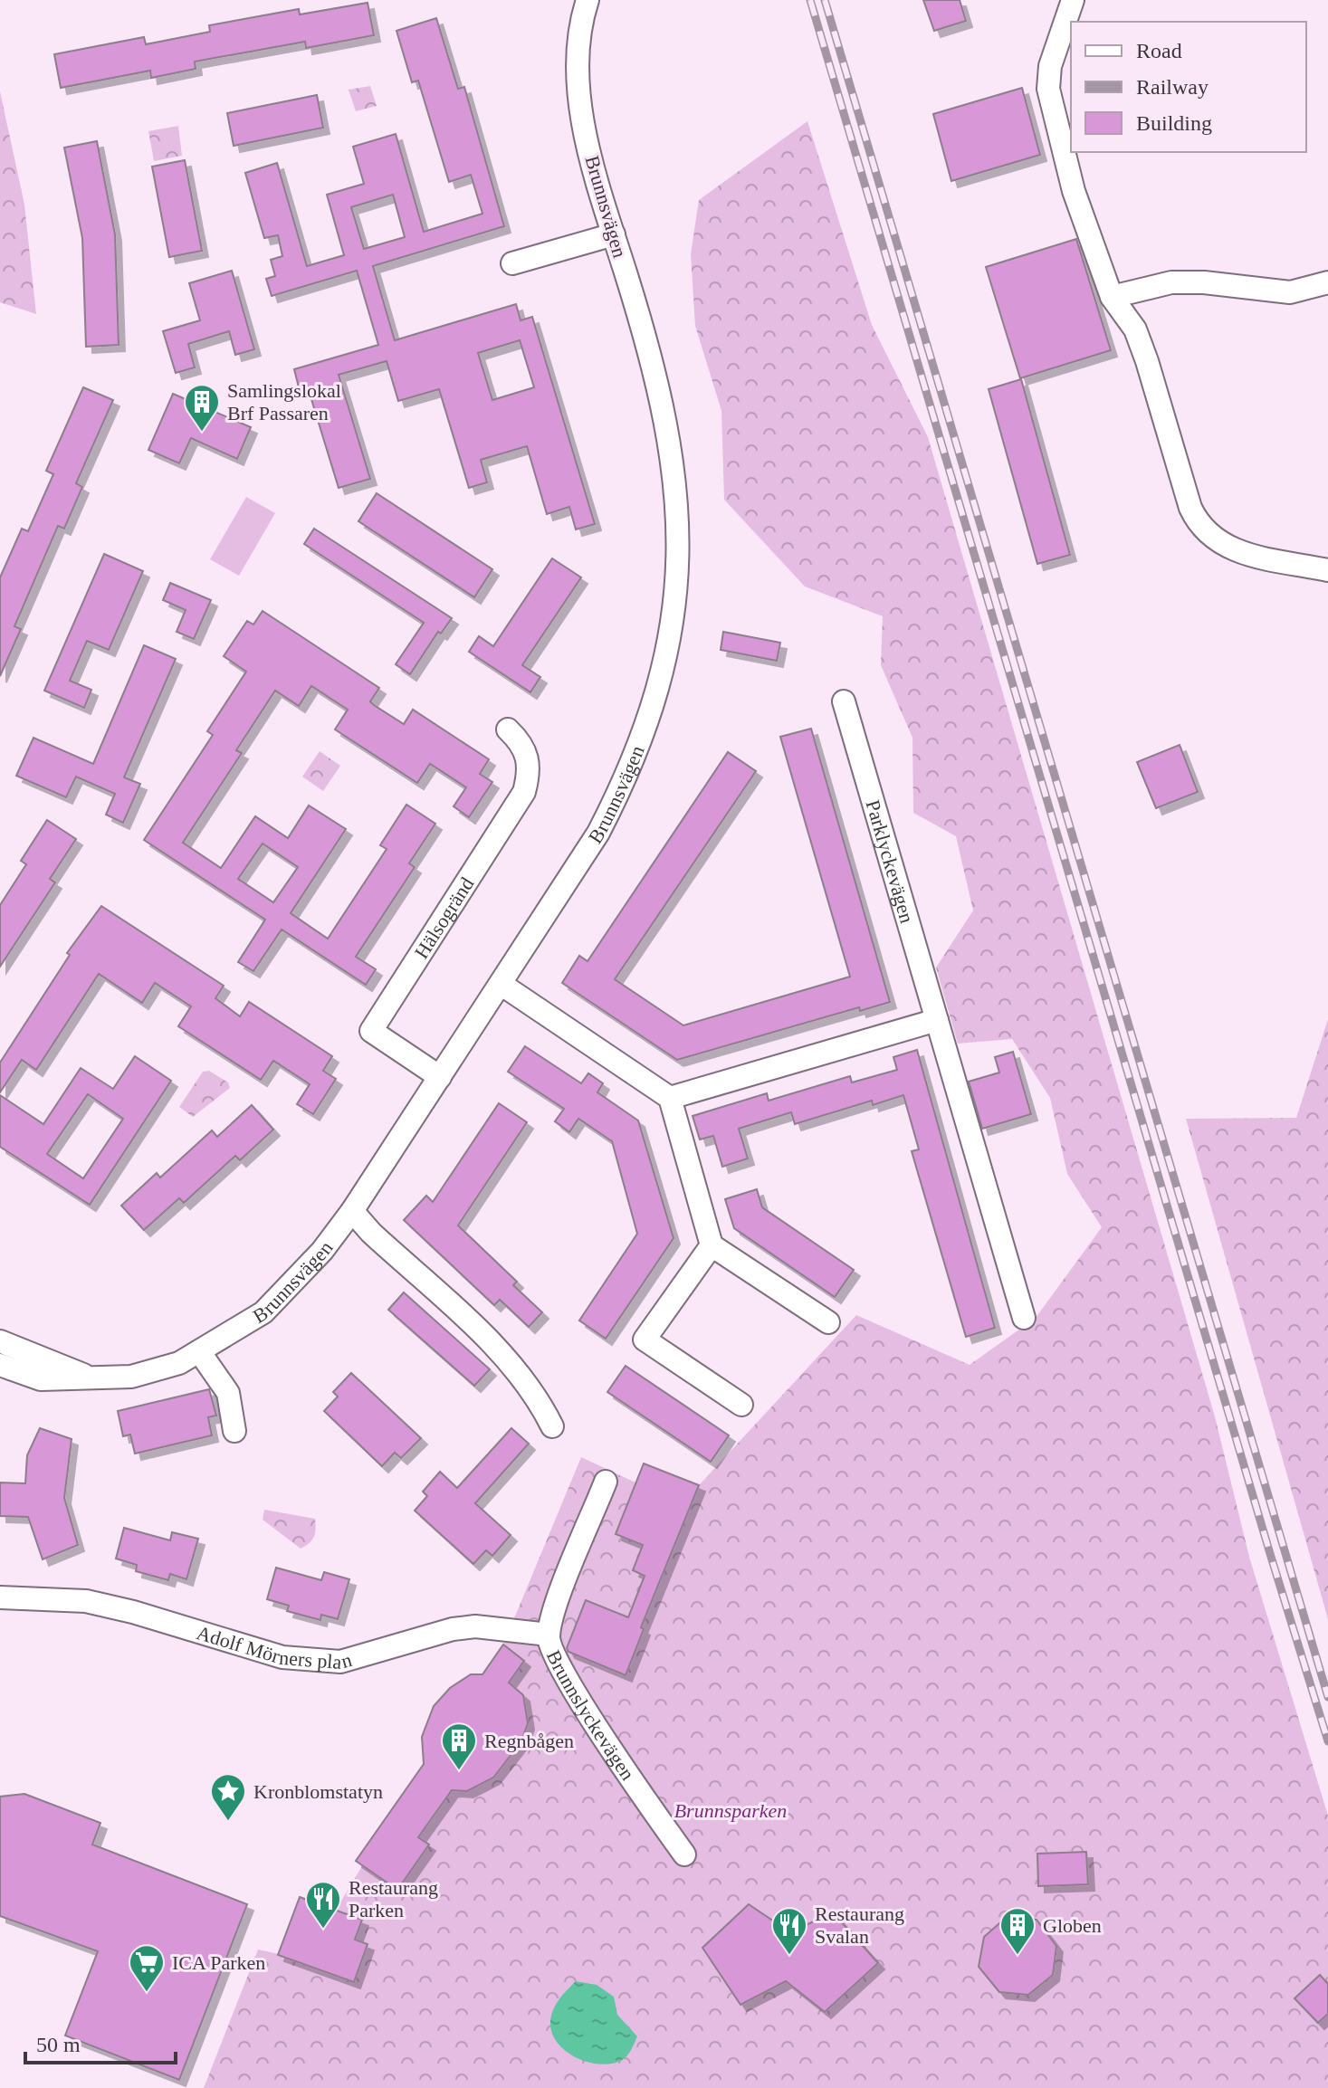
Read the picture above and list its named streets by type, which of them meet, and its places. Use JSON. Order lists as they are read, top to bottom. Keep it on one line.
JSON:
{"streets":{"street":["Brunnsvägen","Parklyckevägen","Hälsogränd","Adolf Mörners plan","Brunnslyckevägen"]},"crossings":[["Brunnsvägen","Hälsogränd"],["Adolf Mörners plan","Brunnslyckevägen"]],"parks":["Brunnsparken"],"places":{"building":["Samlingslokal Brf Passaren","Regnbågen","Globen"],"place":["Kronblomstatyn"],"restaurant":["Restaurang Parken","Restaurang Svalan"],"supermarket":["ICA Parken"]},"legend":["Road","Railway","Building"],"scale_bar":"50 m"}
